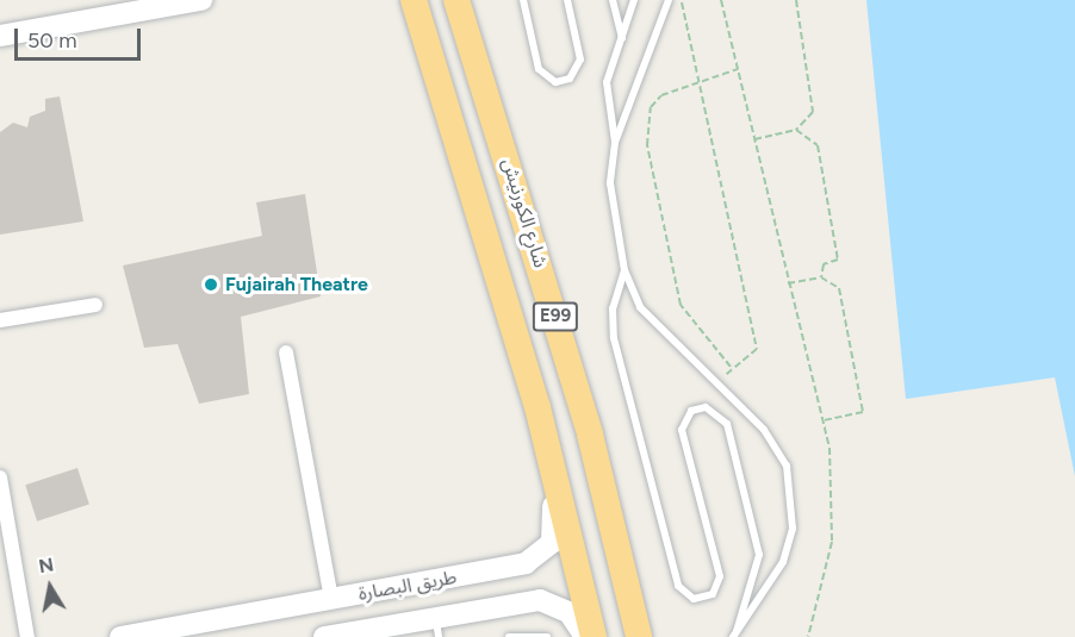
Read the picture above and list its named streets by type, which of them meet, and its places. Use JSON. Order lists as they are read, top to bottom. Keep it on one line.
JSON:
{"streets":{"highway":["شارع الكورنيش","E99"],"street":["طريق البصارة"]},"crossings":[["E99","طريق البصارة"]],"places":["Fujairah Theatre"],"scale_bar":"50 m","north":"top"}
